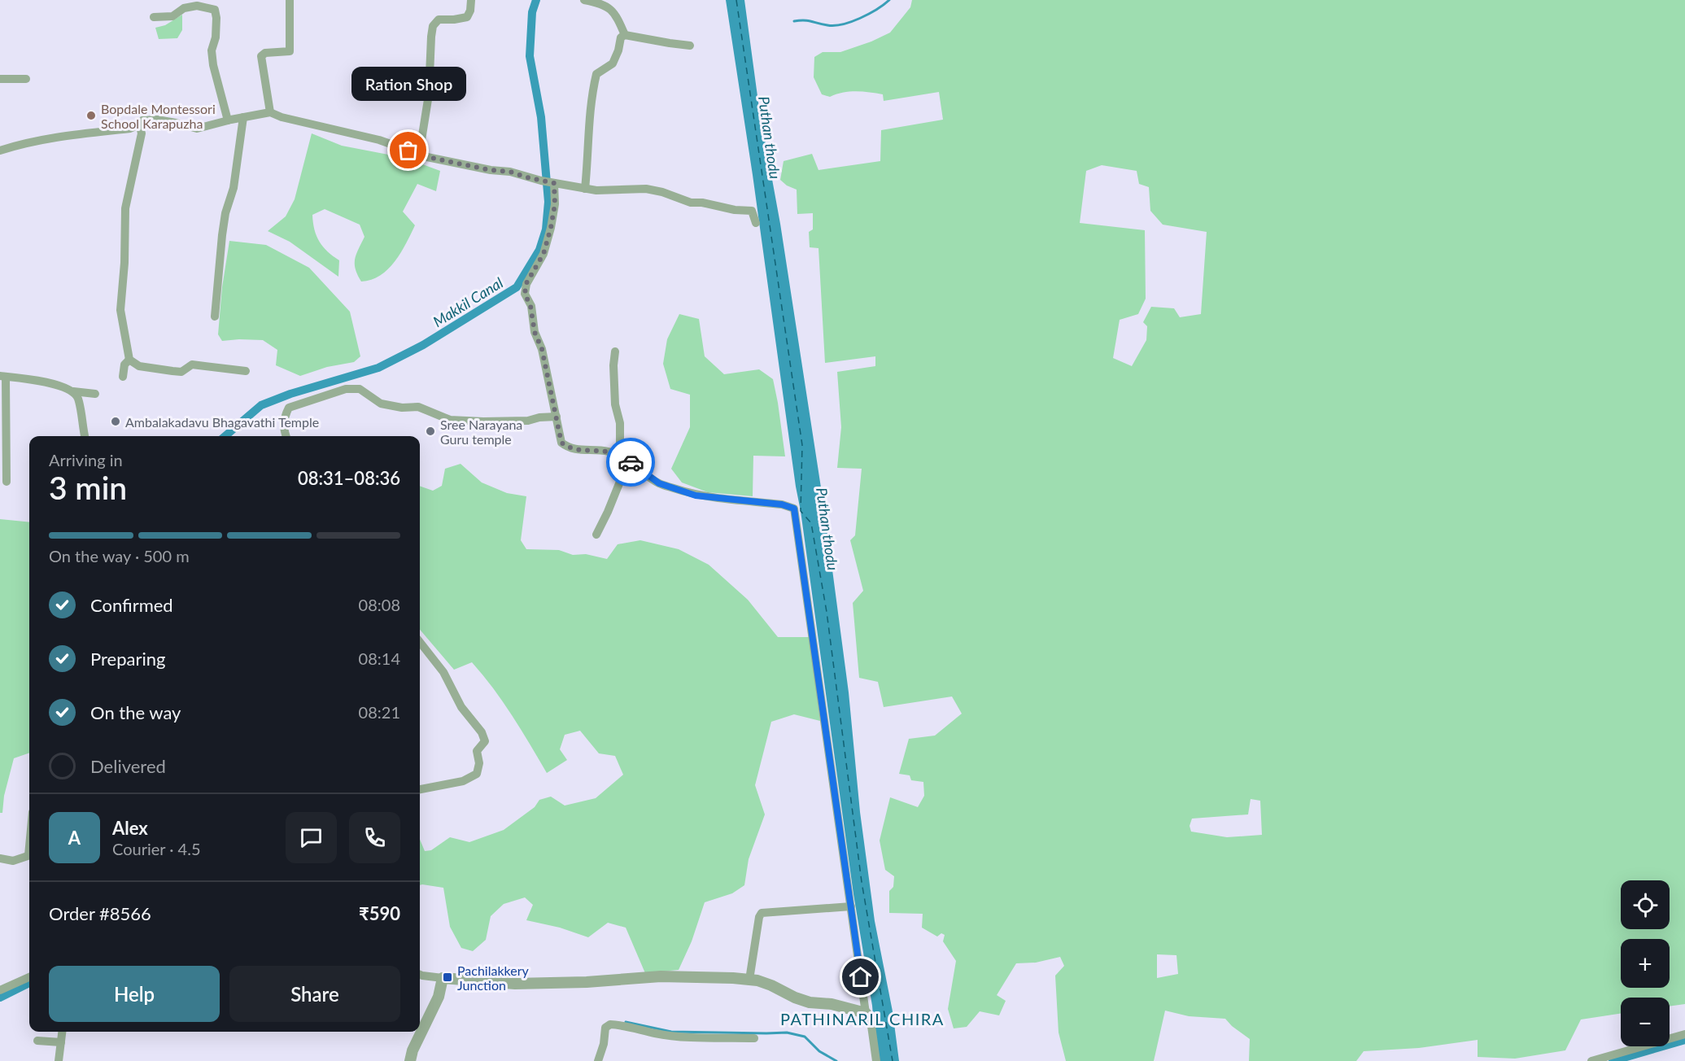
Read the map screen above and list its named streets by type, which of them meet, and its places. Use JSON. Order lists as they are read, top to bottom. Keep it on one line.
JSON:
{"districts":["PATHINARIL CHIRA"],"water":["Puthan thodu","Makkil Canal"],"places":{"other":["Bopdale Montessori School Karapuzha","Ration Shop","Ambalakadavu Bhagavathi Temple","Sree Narayana Guru temple"],"transit":["Pachilakkery Junction"]},"page":{"bubble":"Ration Shop","heading":["3 min","Arriving in","08:31–08:36"],"panel":["Alex","Courier · 4.5","Order #8566","₹590"],"bar":"On the way · 500 m","list":[["Confirmed","08:08"],["Preparing","08:14"],["On the way","08:21"],"Delivered"],"round":"A","map_buttons":["+","−"],"buttons":["Help","Share"]}}
